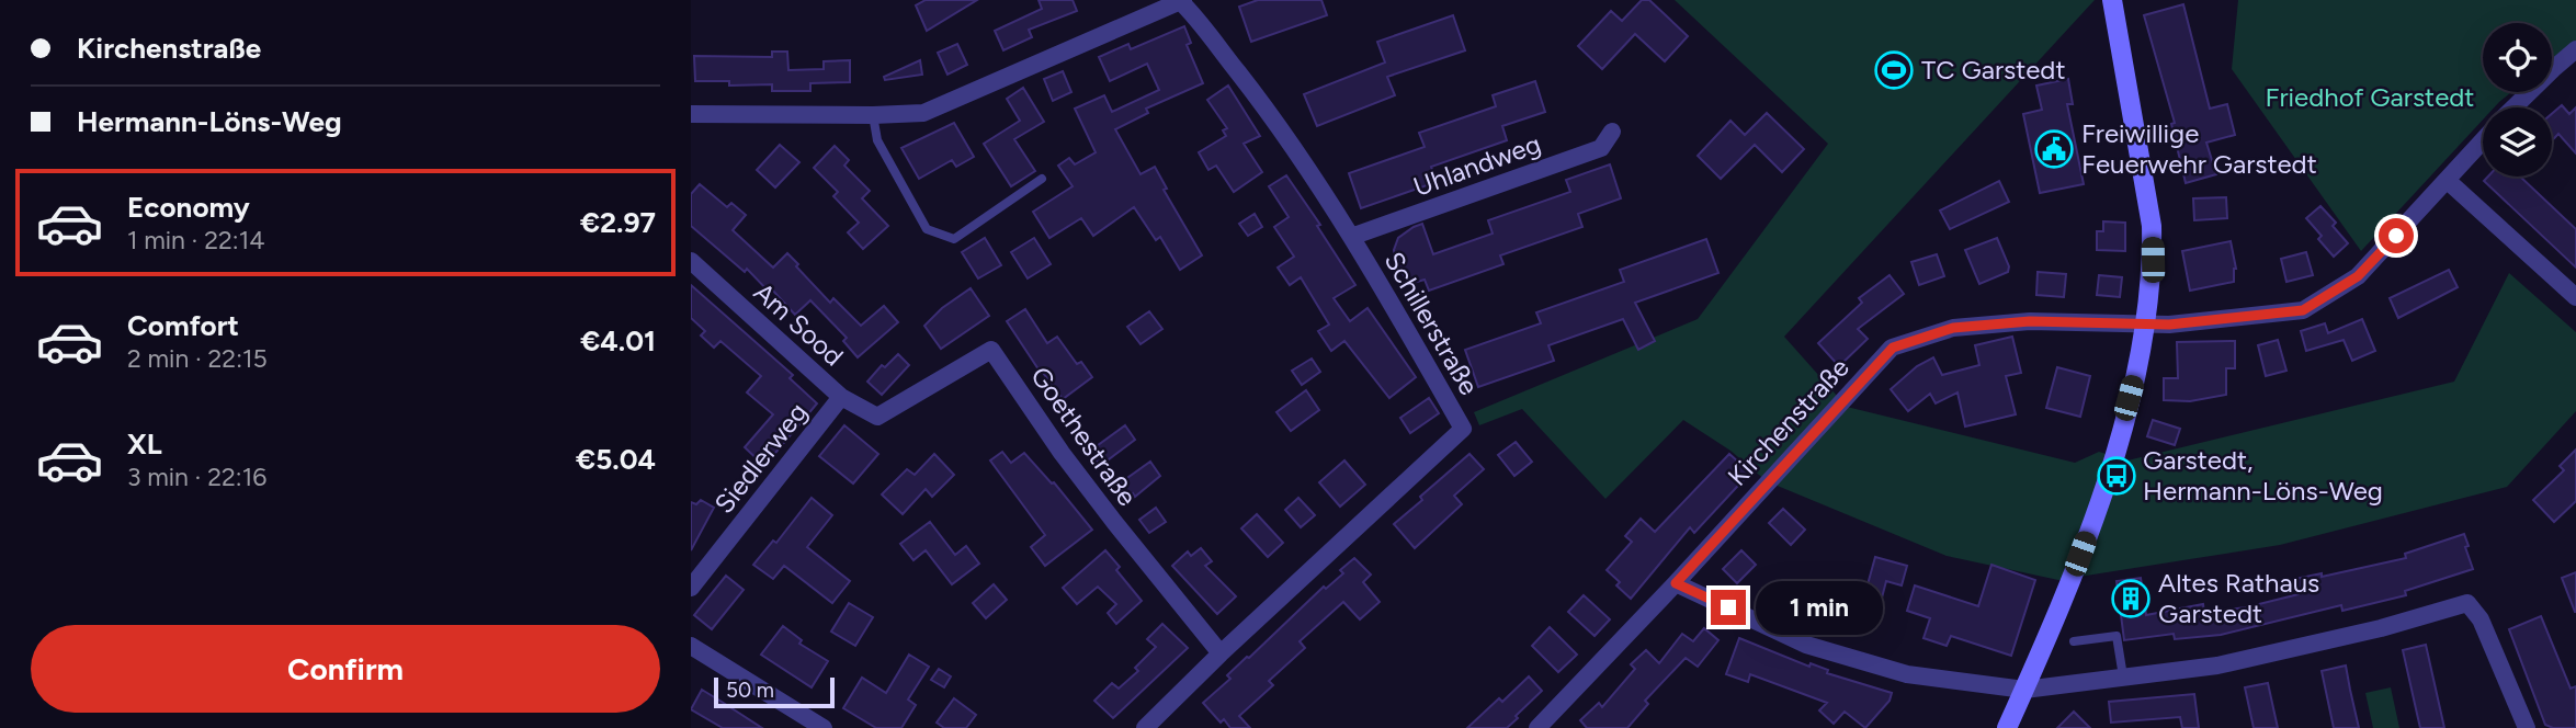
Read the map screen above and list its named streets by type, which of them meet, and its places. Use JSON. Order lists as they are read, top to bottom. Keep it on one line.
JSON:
{"streets":{"street":["Uhlandweg","Schillerstraße","Am Sood","Kirchenstraße","Goethestraße","Siedlerweg"]},"crossings":[["Uhlandweg","Schillerstraße"],["Schillerstraße","Goethestraße"],["Am Sood","Goethestraße"],["Am Sood","Siedlerweg"]],"parks":["Friedhof Garstedt"],"places":{"sports":["TC Garstedt"],"public building":["Freiwillige Feuerwehr Garstedt"],"bus stop":["Garstedt, Hermann-Löns-Weg"],"building":["Altes Rathaus Garstedt"]},"scale_bar":"50 m","page":{"banner":["Kirchenstraße","Hermann-Löns-Weg"],"list":[{"name":"Economy","note":"1 min · 22:14","value":"€2.97"},{"name":"Comfort","note":"2 min · 22:15","value":"€4.01"},{"name":"XL","note":"3 min · 22:16","value":"€5.04"}],"bubble":"1 min","buttons":"Confirm","scale":"50 m"}}
